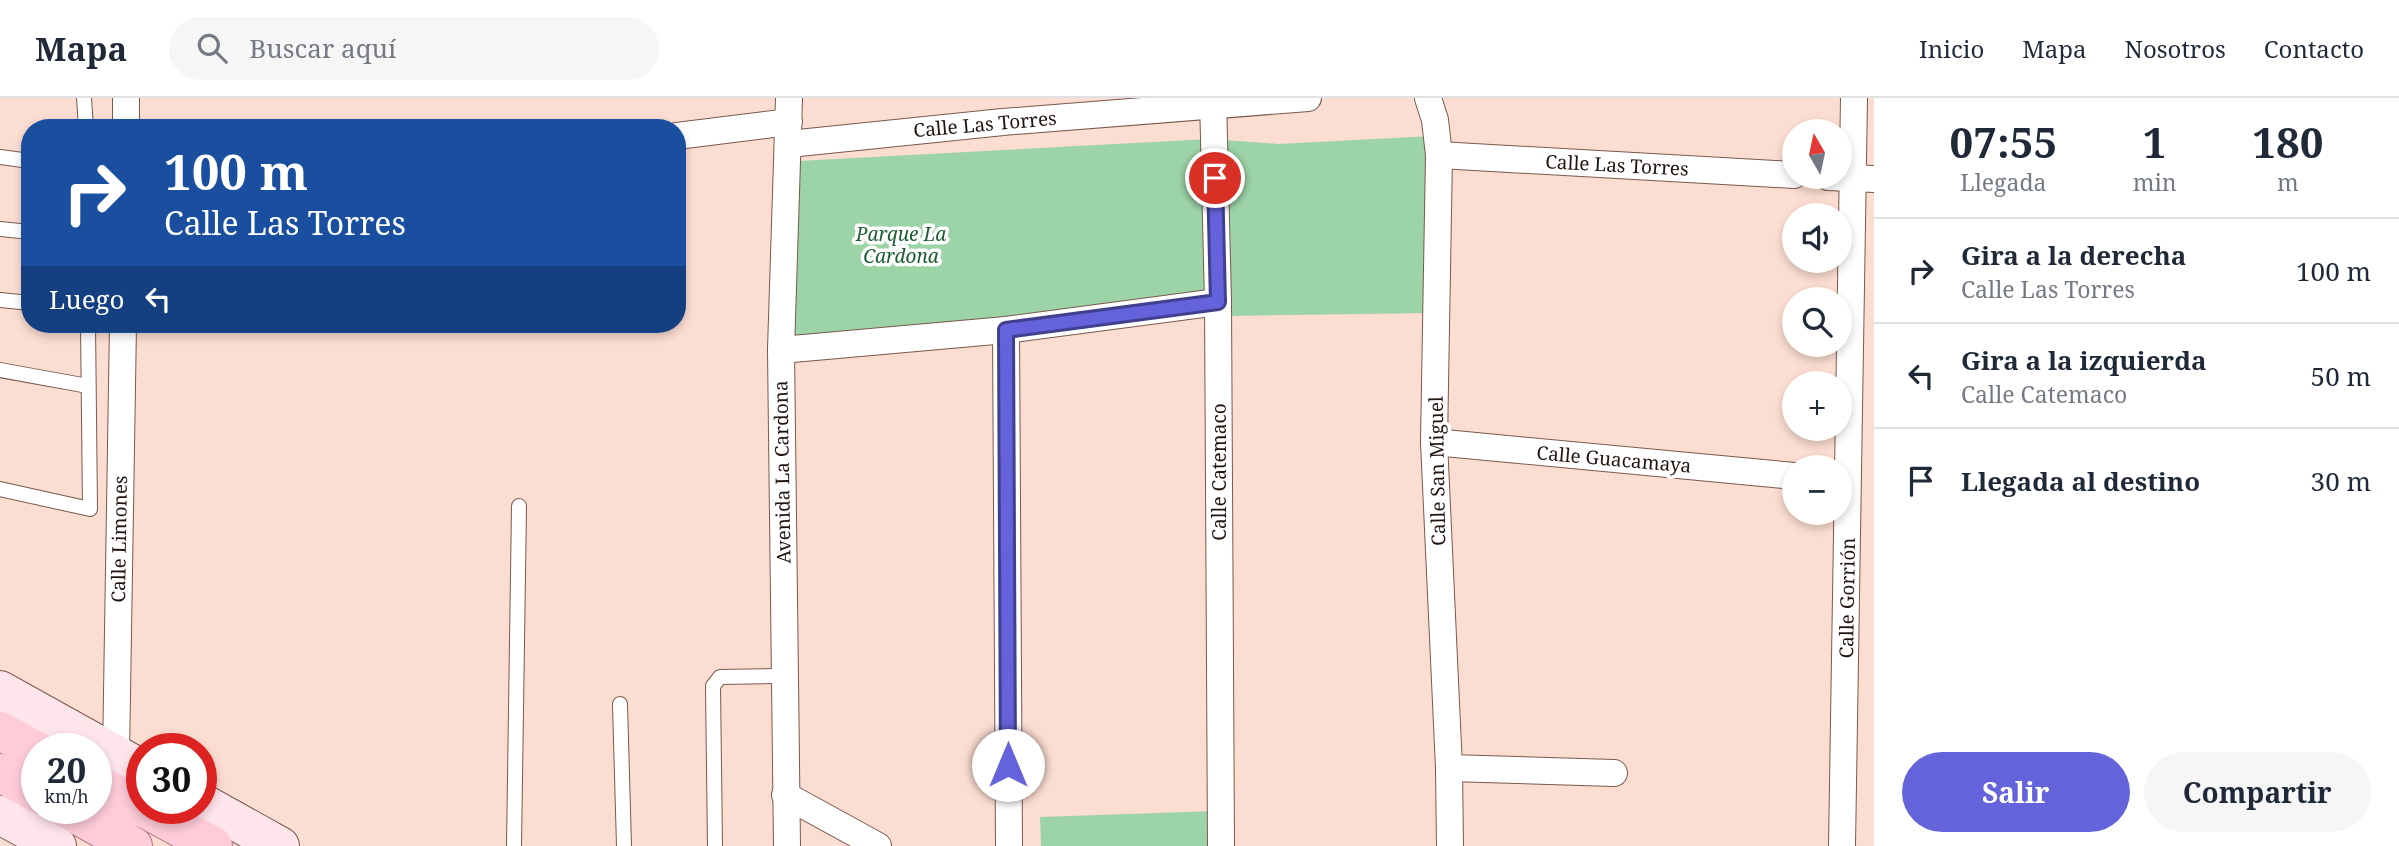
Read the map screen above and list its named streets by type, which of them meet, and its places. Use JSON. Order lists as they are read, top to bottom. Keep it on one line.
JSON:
{"streets":{"street":["Calle Las Torres","Calle Guacamaya","Calle San Miguel","Avenida La Cardona","Calle Catemaco","Calle Limones","Calle Gorrión"]},"crossings":[["Calle Las Torres","Calle San Miguel"],["Calle Las Torres","Avenida La Cardona"],["Calle Las Torres","Calle Catemaco"],["Calle Guacamaya","Calle San Miguel"]],"parks":["Parque La Cardona"],"north":"top","page":{"header":"Mapa","search":"Buscar aquí","nav":["Inicio","Mapa","Nosotros","Contacto"],"eta":["07:55","Llegada","1","min","180","m"],"map_buttons":["+","−"],"turn":["100 m","Calle Las Torres"],"list":[{"name":"Gira a la derecha","note":"Calle Las Torres","value":"100 m"},{"name":"Gira a la izquierda","note":"Calle Catemaco","value":"50 m"},{"name":"Llegada al destino","value":"30 m"}],"then":"Luego","speed":"20 km/h","limit":"30","buttons":["Salir","Compartir"]}}
